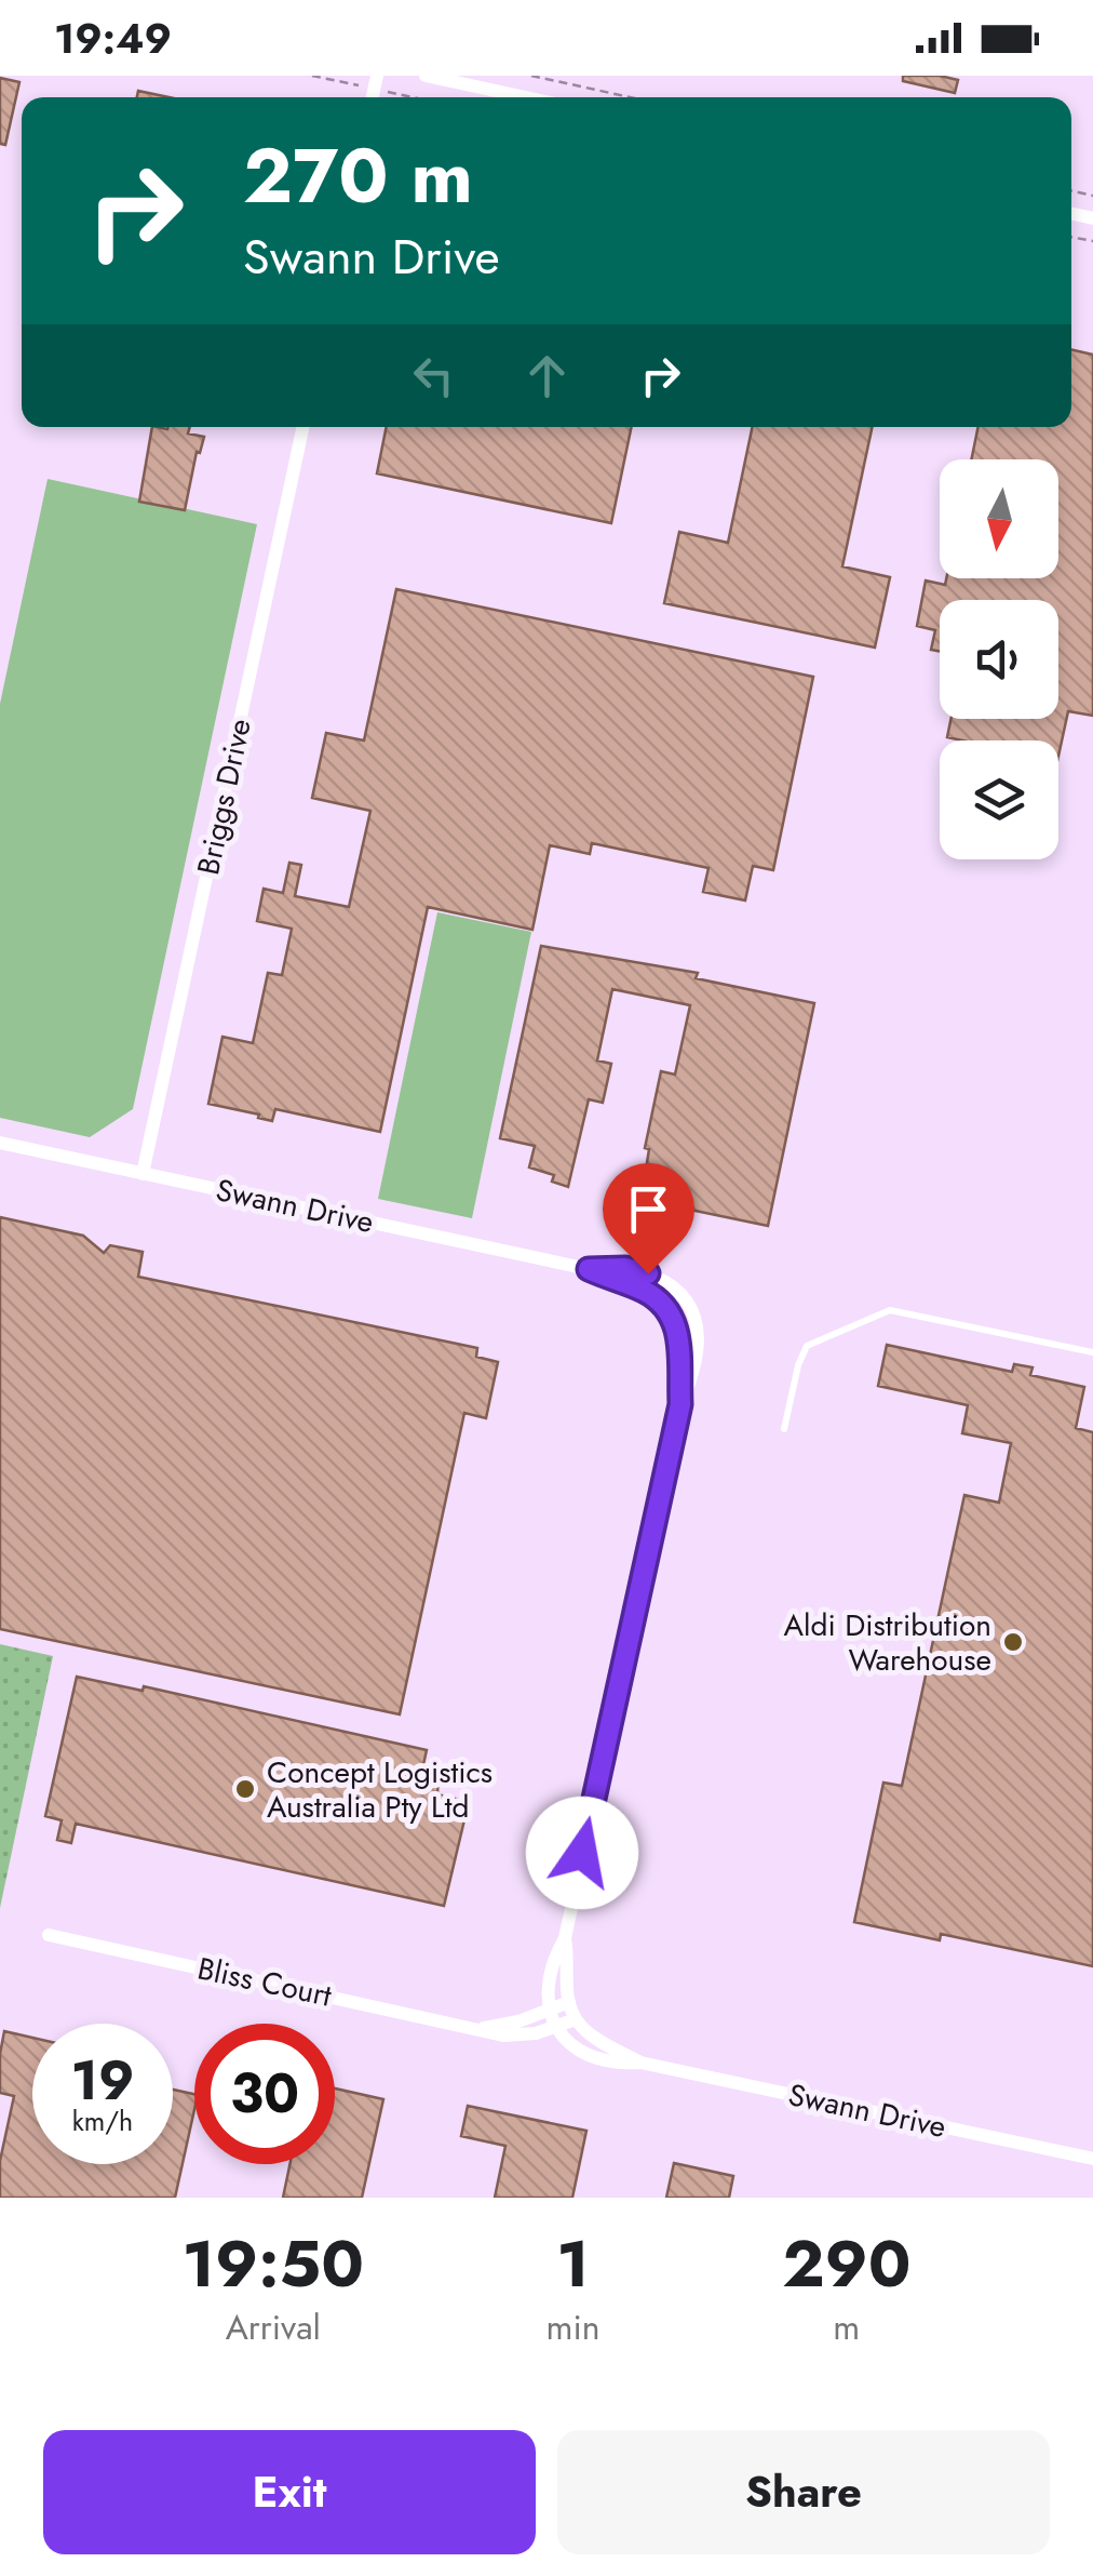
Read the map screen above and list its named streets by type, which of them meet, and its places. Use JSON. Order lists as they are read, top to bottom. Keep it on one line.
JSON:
{"streets":{"street":["Briggs Drive","Swann Drive","Bliss Court"]},"crossings":[["Briggs Drive","Swann Drive"],["Swann Drive","Bliss Court"]],"places":["Aldi Distribution Warehouse","Concept Logistics Australia Pty Ltd"],"north":"bottom","page":{"status":"19:49","turn":["270 m","Swann Drive"],"speed":"19 km/h","limit":"30","eta":["19:50","Arrival","1","min","290","m"],"buttons":["Exit","Share"]}}
